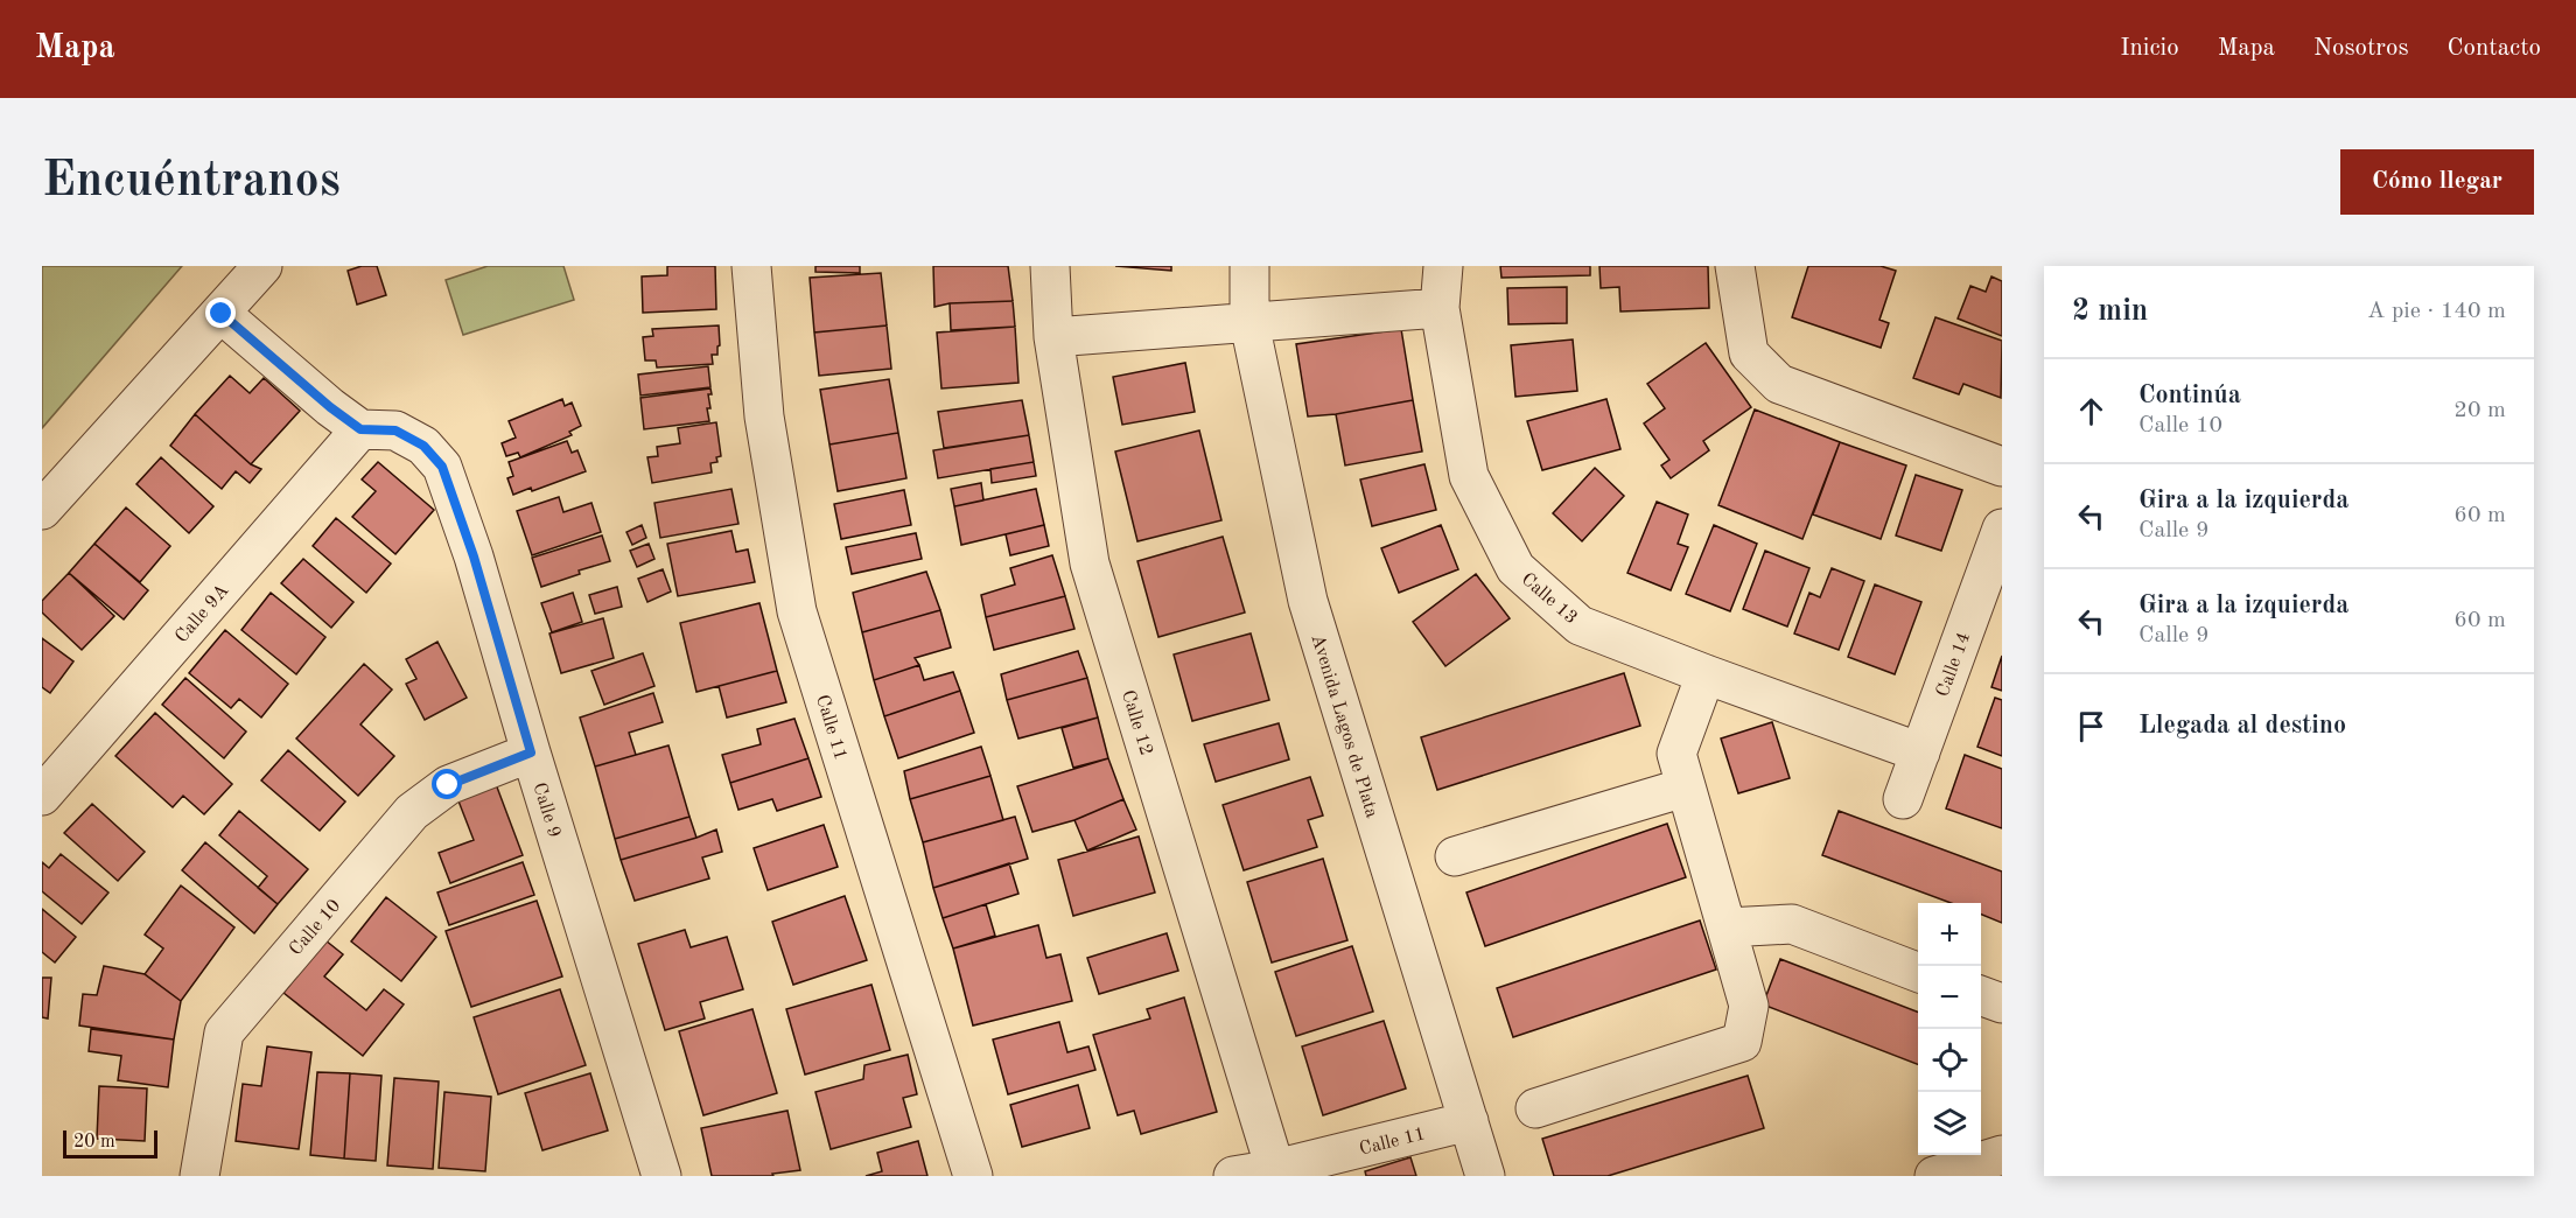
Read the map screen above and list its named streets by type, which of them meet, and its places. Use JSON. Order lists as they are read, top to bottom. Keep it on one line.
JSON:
{"streets":{"street":["Calle 13","Calle 9A","Calle 14","Calle 12","Avenida Lagos de Plata","Calle 11","Calle 9","Calle 10"]},"crossings":[["Calle 13","Calle 14"],["Calle 9A","Calle 9"],["Calle 12","Calle 11"],["Avenida Lagos de Plata","Calle 11"],["Calle 9","Calle 10"]],"scale_bar":"20 m","page":{"header":"Mapa","nav":["Inicio","Mapa","Nosotros","Contacto"],"buttons":"Cómo llegar","title":"Encuéntranos","heading":["2 min","A pie · 140 m"],"list":[["Continúa","Calle 10","20 m"],["Gira a la izquierda","Calle 9","60 m"],["Gira a la izquierda","Calle 9","60 m"],"Llegada al destino"],"map_buttons":["+","−"],"scale":"20 m"}}
